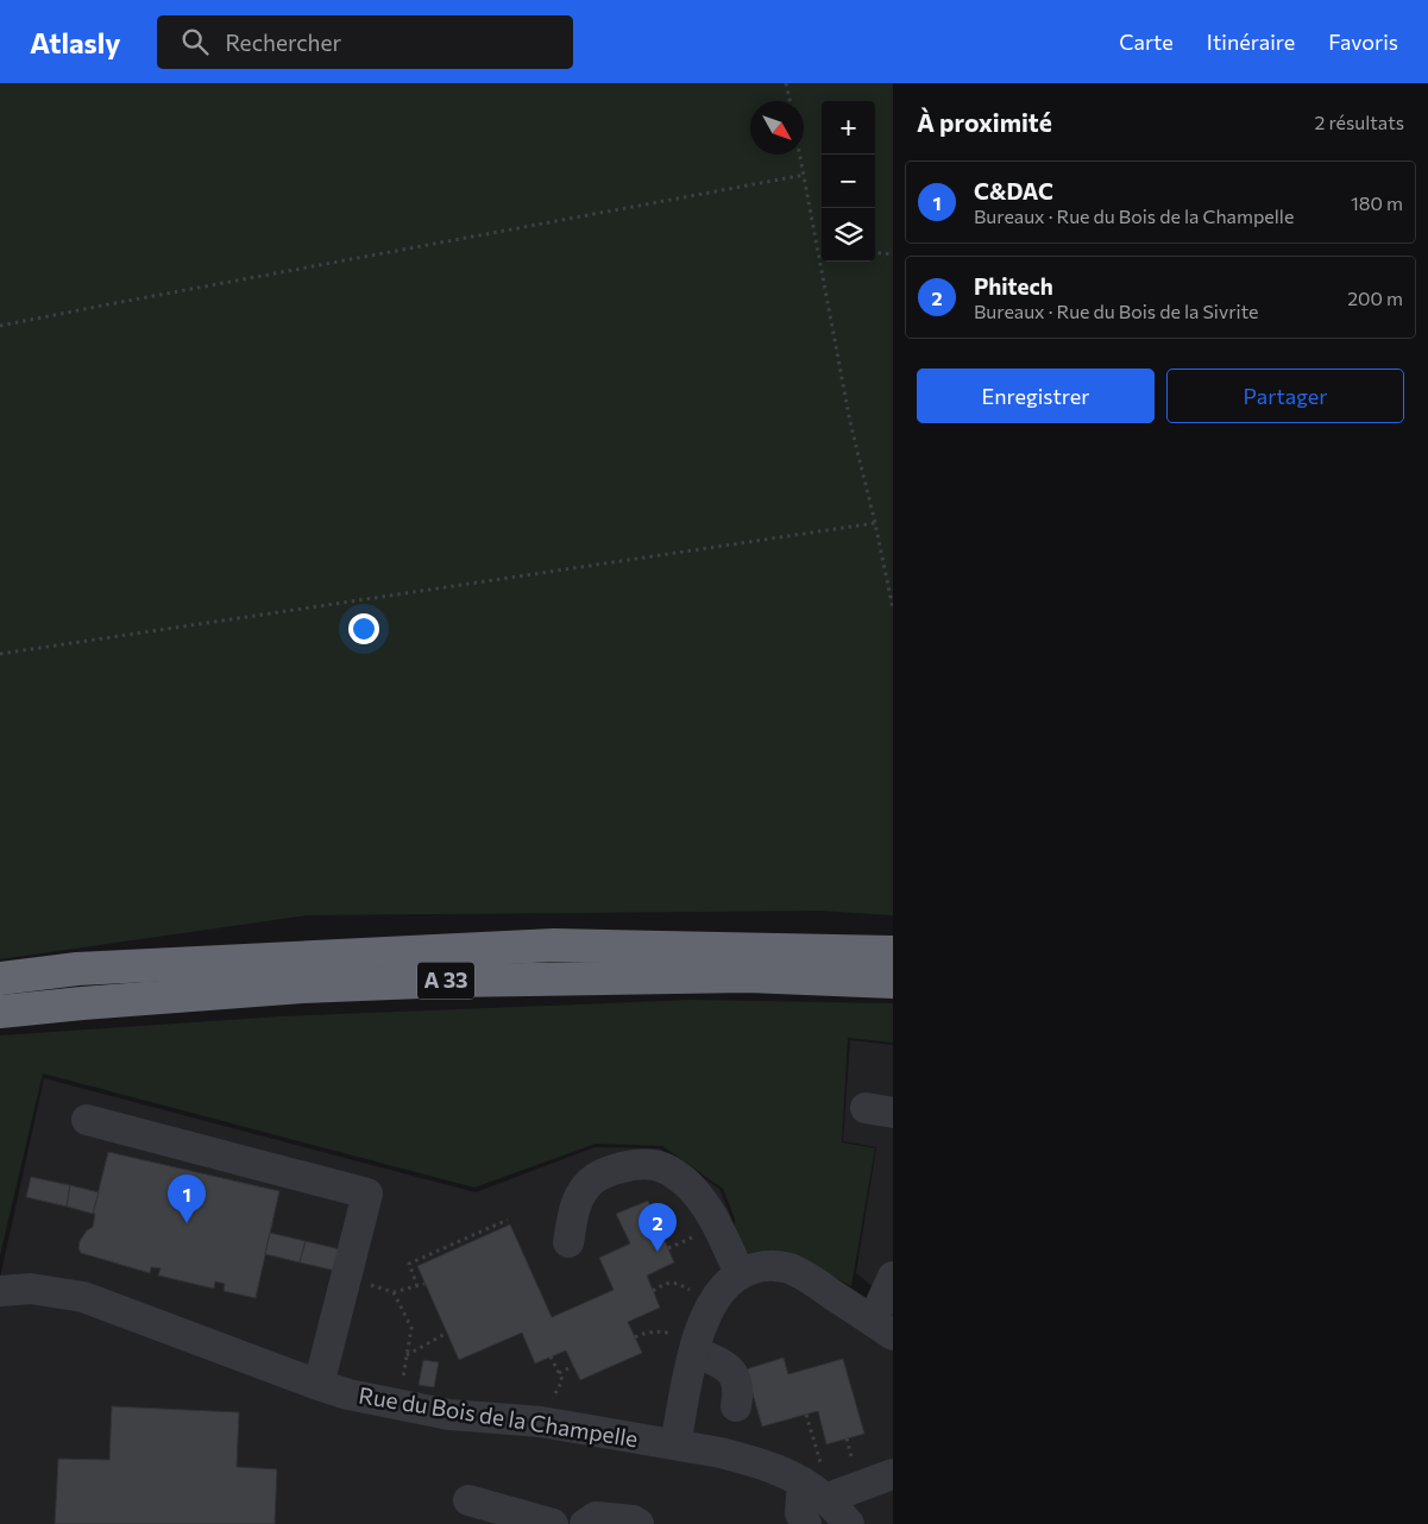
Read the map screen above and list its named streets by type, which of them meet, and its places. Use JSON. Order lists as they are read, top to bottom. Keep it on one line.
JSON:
{"streets":{"highway":["A 33"],"street":["Rue du Bois de la Champelle"]},"north":"bottom right","page":{"header":"Atlasly","search":"Rechercher","nav":["Carte","Itinéraire","Favoris"],"heading":["À proximité","2 résultats"],"map_buttons":["+","−"],"list":[{"mark":"1","name":"C&DAC","note":"Bureaux · Rue du Bois de la Champelle","value":"180 m"},{"mark":"2","name":"Phitech","note":"Bureaux · Rue du Bois de la Sivrite","value":"200 m"}],"buttons":["Enregistrer","Partager"],"pins":["1","2"]}}
